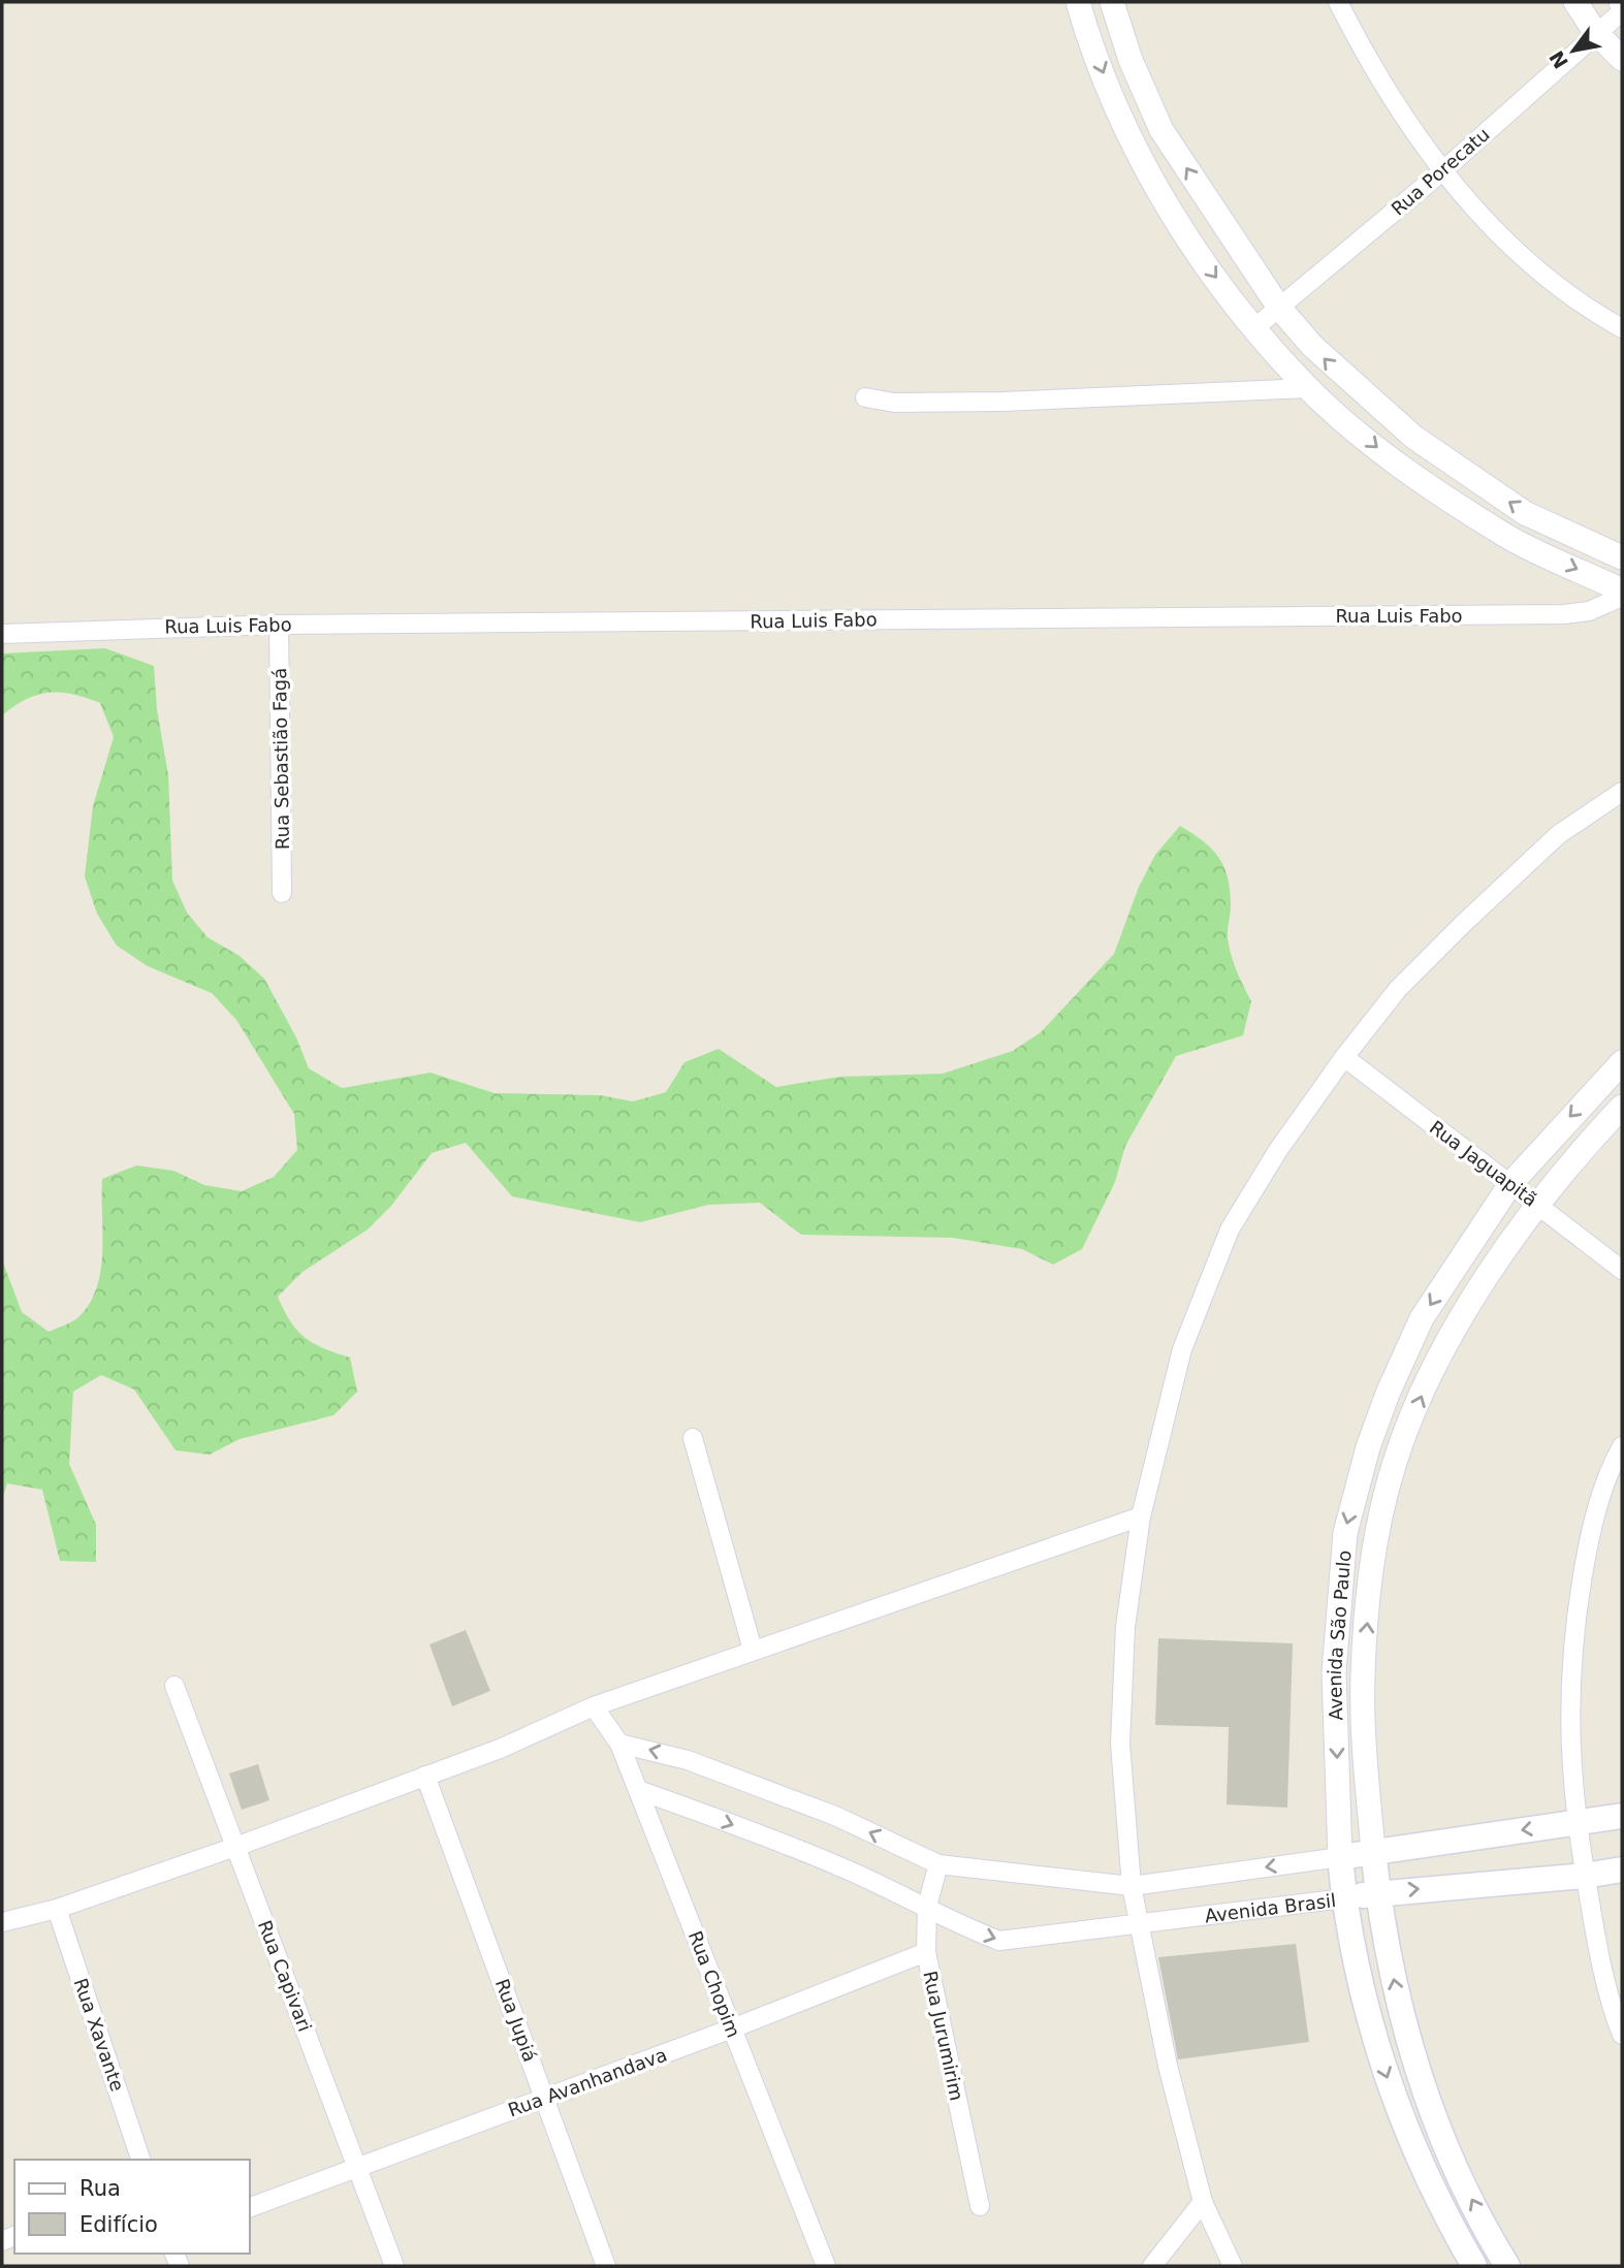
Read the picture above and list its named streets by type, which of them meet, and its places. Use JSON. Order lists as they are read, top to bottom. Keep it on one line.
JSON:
{"streets":{"main road":["Avenida São Paulo","Avenida Brasil"],"street":["Rua Porecatu","Rua Luis Fabo","Rua Sebastião Fagá","Rua Jaguapitã","Rua Capivari","Rua Chopim","Rua Jupiá","Rua Xavante","Rua Jurumirim","Rua Avanhandava"]},"crossings":[["Rua Luis Fabo","Rua Sebastião Fagá"],["Rua Jaguapitã","Avenida São Paulo"],["Avenida São Paulo","Avenida Brasil"],["Avenida Brasil","Rua Chopim"],["Avenida Brasil","Rua Jurumirim"],["Rua Capivari","Rua Avanhandava"],["Rua Chopim","Rua Avanhandava"],["Rua Jupiá","Rua Avanhandava"],["Rua Jurumirim","Rua Avanhandava"]],"legend":["Rua","Edifício"],"north":"bottom left"}
